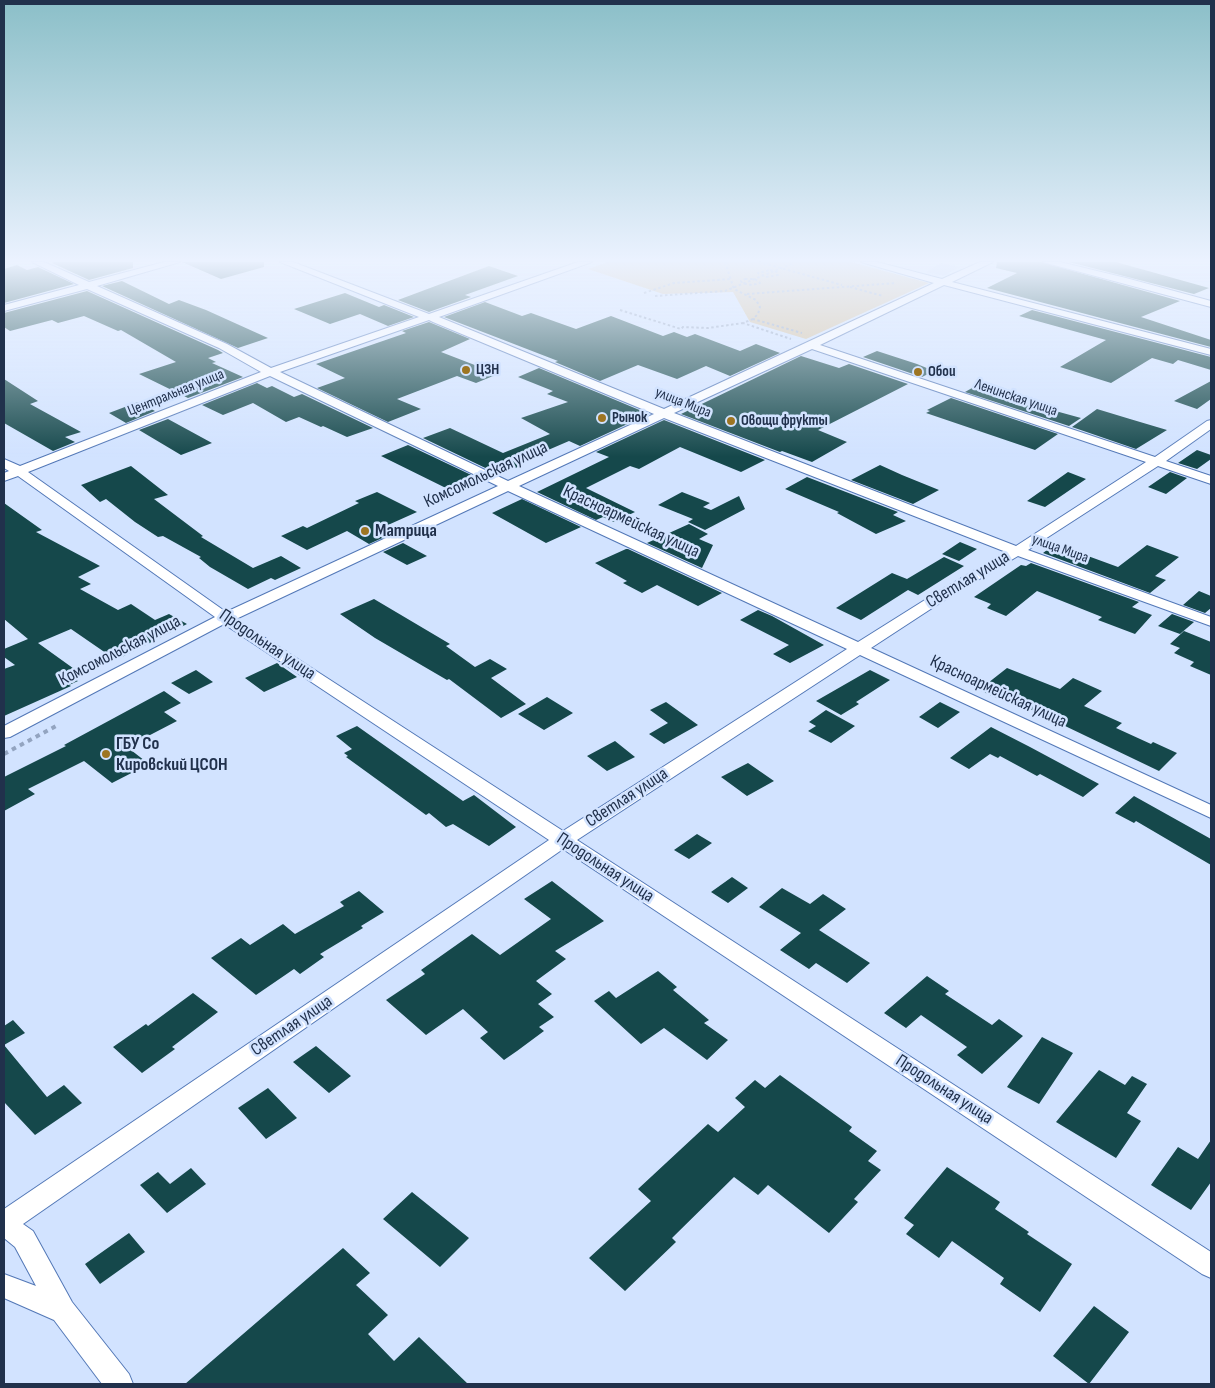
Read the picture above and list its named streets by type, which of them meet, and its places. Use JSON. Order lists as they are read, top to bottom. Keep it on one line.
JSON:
{"streets":{"street":["Центральная улица","Ленинская улица","улица Мира","Комсомольская улица","Красноармейская улица","Светлая улица","Продольная улица"]},"crossings":[["Центральная улица","Красноармейская улица"],["Центральная улица","Продольная улица"],["Ленинская улица","Комсомольская улица"],["Ленинская улица","Светлая улица"],["улица Мира","Комсомольская улица"],["улица Мира","Светлая улица"],["Комсомольская улица","Красноармейская улица"],["Комсомольская улица","Продольная улица"],["Красноармейская улица","Светлая улица"],["Светлая улица","Продольная улица"]],"places":["ЦЗН","Обои","Рынок","Овощи фрукты","Матрица","ГБУ Со Кировский ЦСОН"]}
